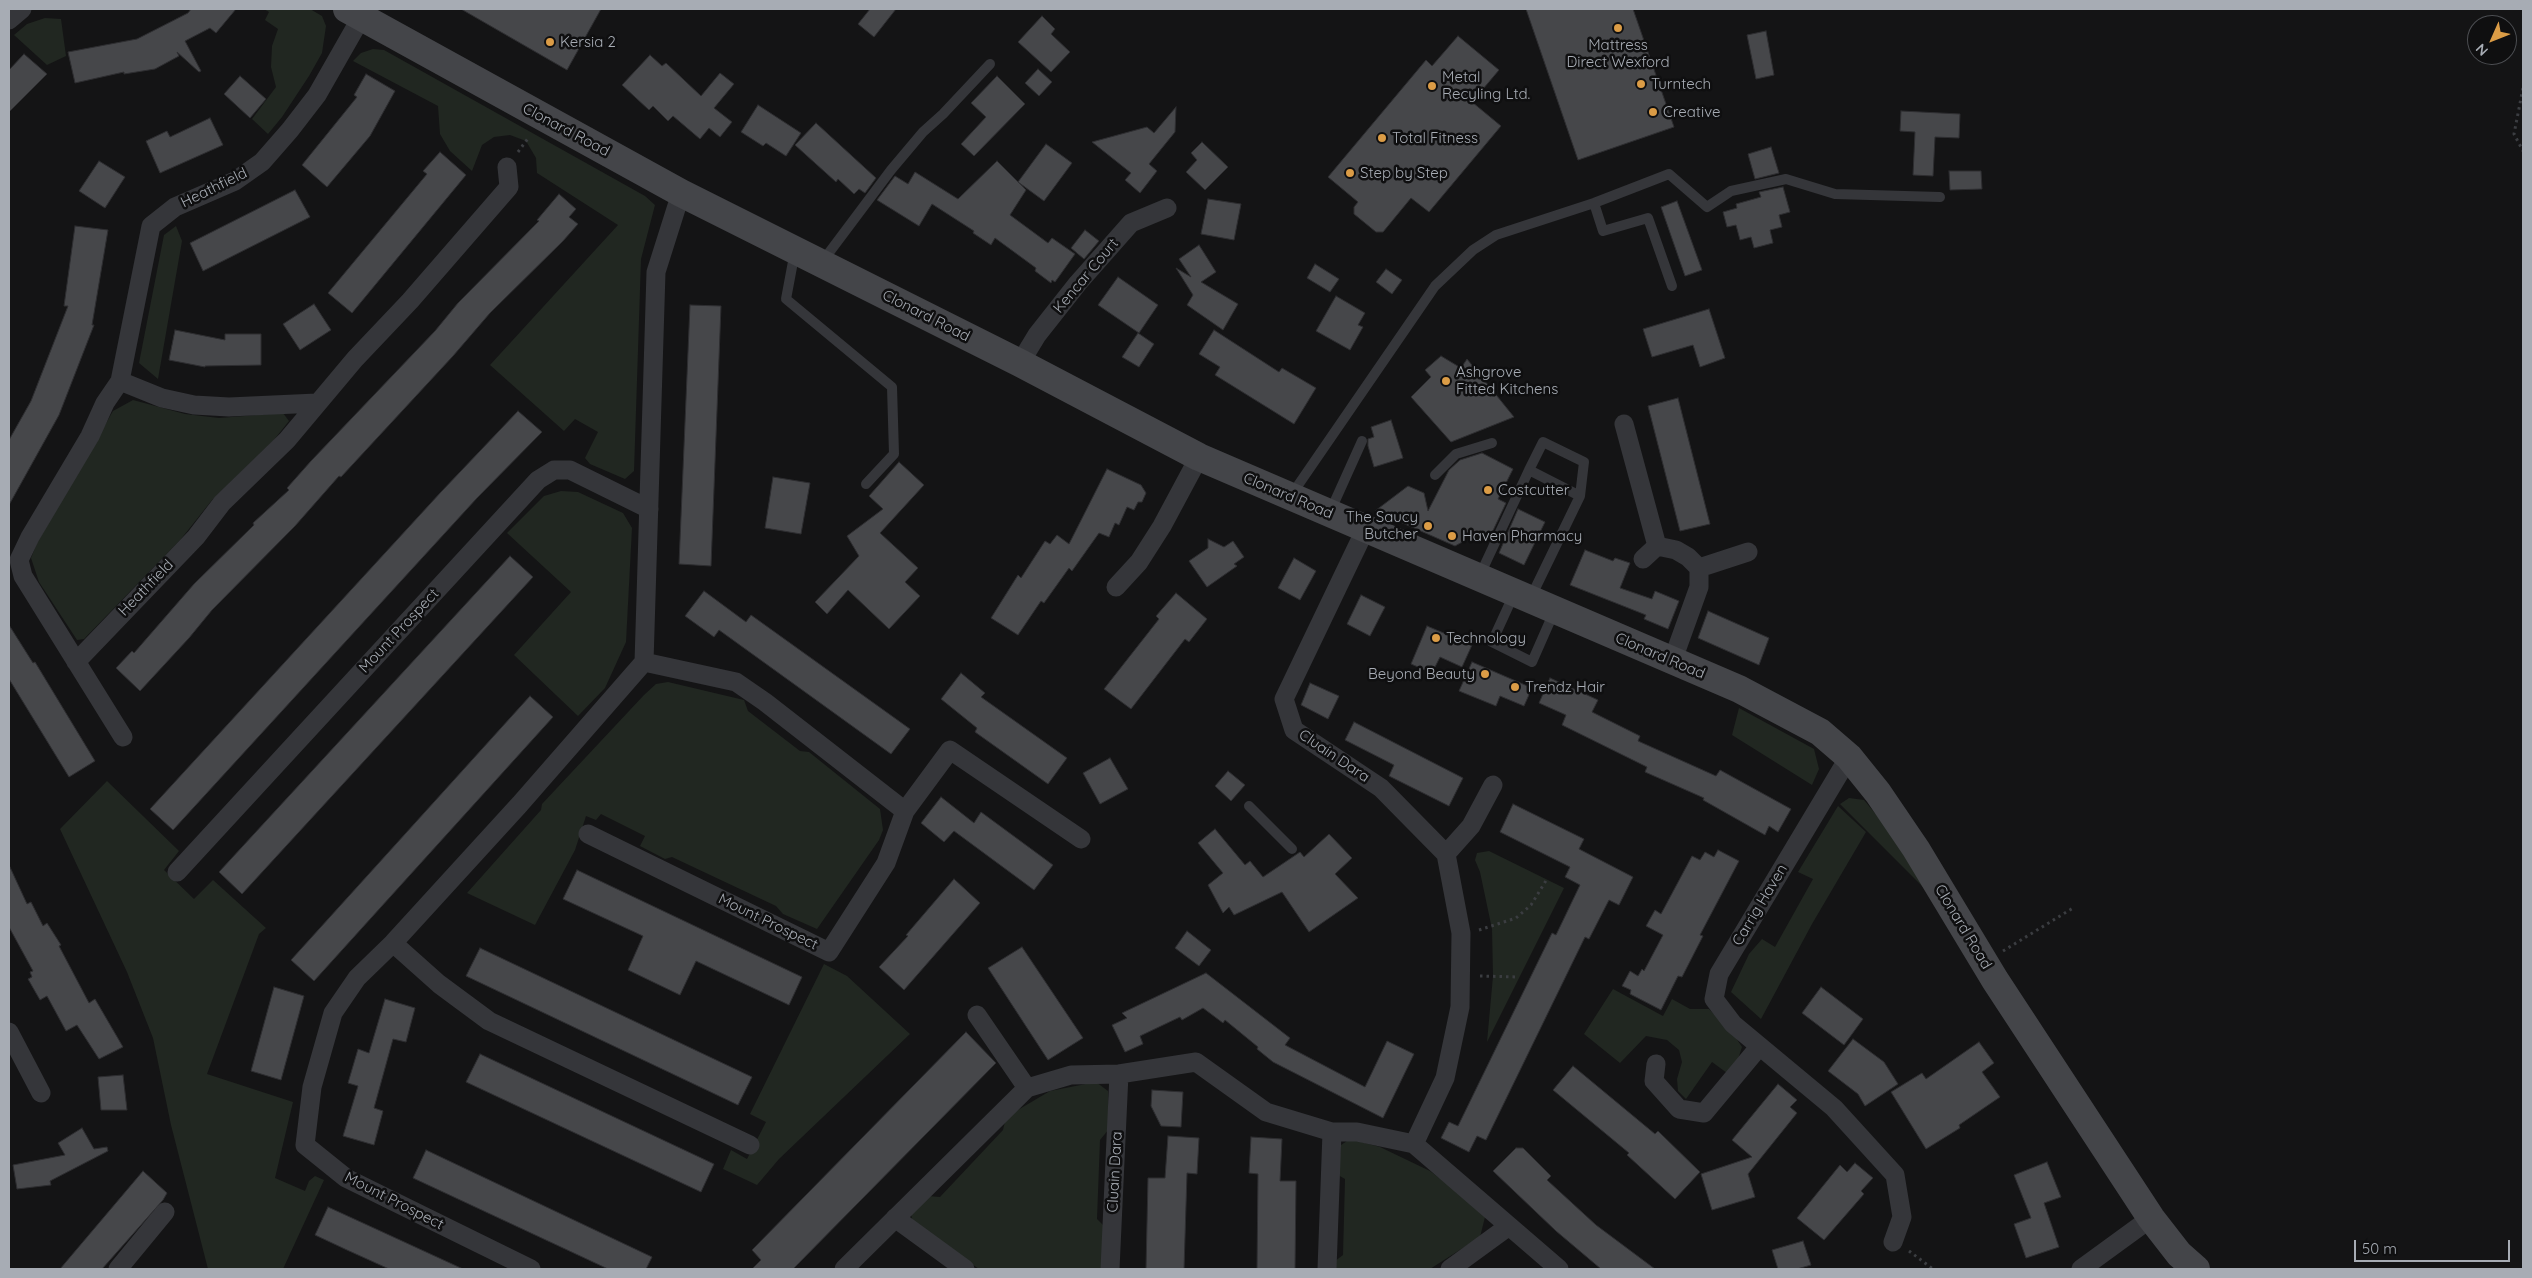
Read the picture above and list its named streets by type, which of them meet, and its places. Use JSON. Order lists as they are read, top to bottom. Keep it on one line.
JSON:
{"streets":{"street":["Clonard Road","Heathfield","Kencar Court","Mount Prospect","Cluain Dara","Carrig Haven"]},"crossings":[["Clonard Road","Heathfield"],["Clonard Road","Kencar Court"],["Clonard Road","Cluain Dara"],["Clonard Road","Carrig Haven"]],"places":["Mattress Direct Wexford","Kersia 2","Turntech","Metal Recyling Ltd.","Creative","Total Fitness","Step by Step","Ashgrove Fitted Kitchens","Costcutter","The Saucy Butcher","Haven Pharmacy","Technology","Beyond Beauty","Trendz Hair"],"scale_bar":"50 m","north":"bottom left"}
